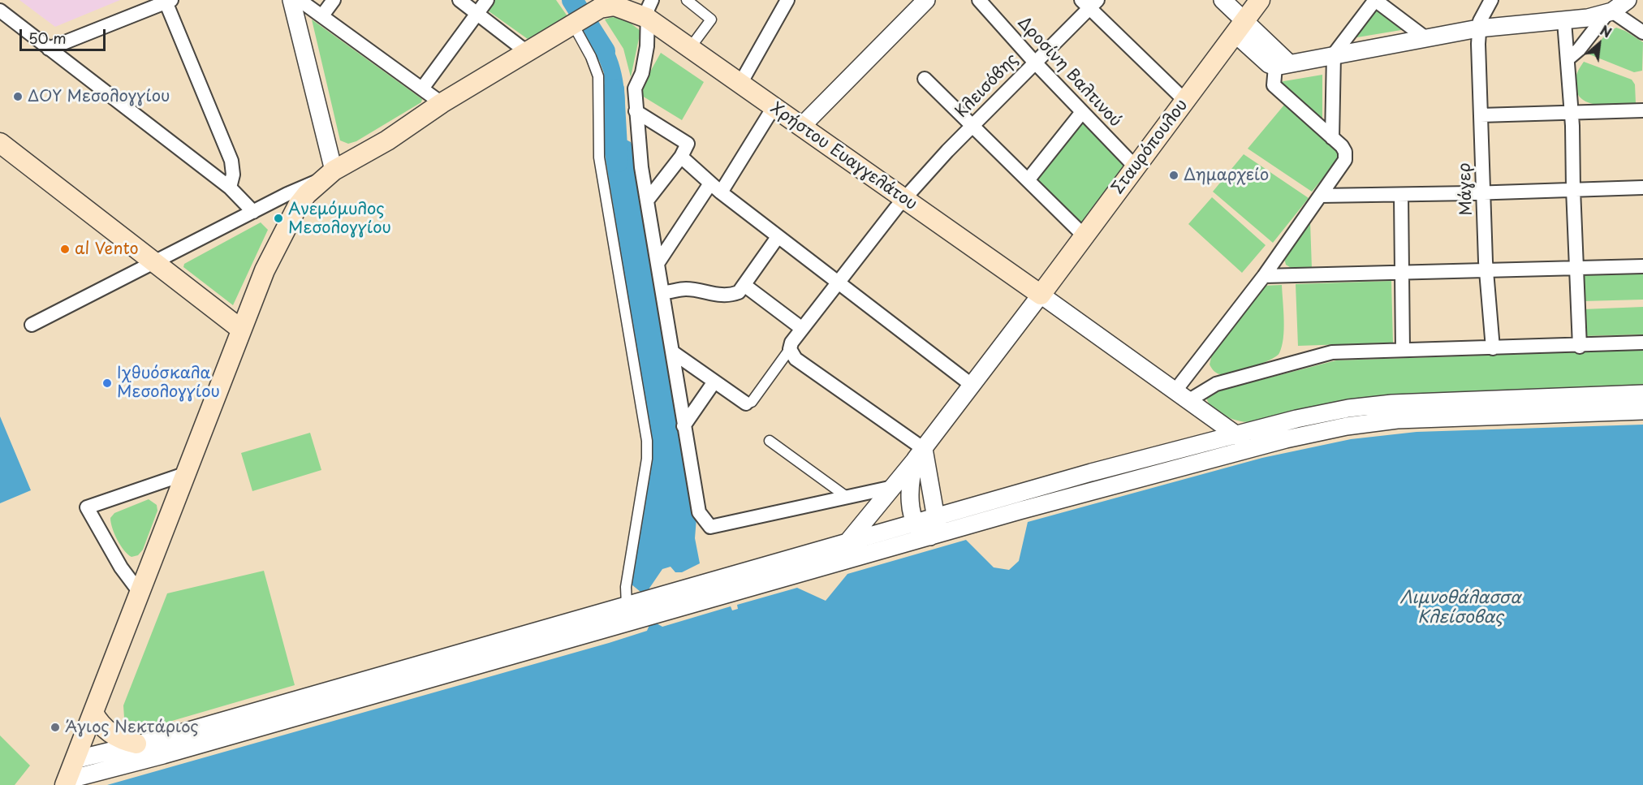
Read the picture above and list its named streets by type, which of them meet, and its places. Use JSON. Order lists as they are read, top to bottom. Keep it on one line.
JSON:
{"streets":{"main road":["Σταυρόπουλου","Χρήστου Ευαγγελάτου"],"street":["Δροσίνη Βαλτινού","Κλεισόβης","Μάγερ"]},"crossings":[["Δροσίνη Βαλτινού","Κλεισόβης"],["Δροσίνη Βαλτινού","Σταυρόπουλου"],["Κλεισόβης","Χρήστου Ευαγγελάτου"],["Σταυρόπουλου","Χρήστου Ευαγγελάτου"]],"water":["Λιμνοθάλασσα Κλείσοβας"],"places":["ΔΟΥ Μεσολογγίου","Δημαρχείο","Ανεμόμυλος Μεσολογγίου","al Vento","Ιχθυόσκαλα Μεσολογγίου","Άγιος Νεκτάριος"],"scale_bar":"50 m","north":"top right"}
